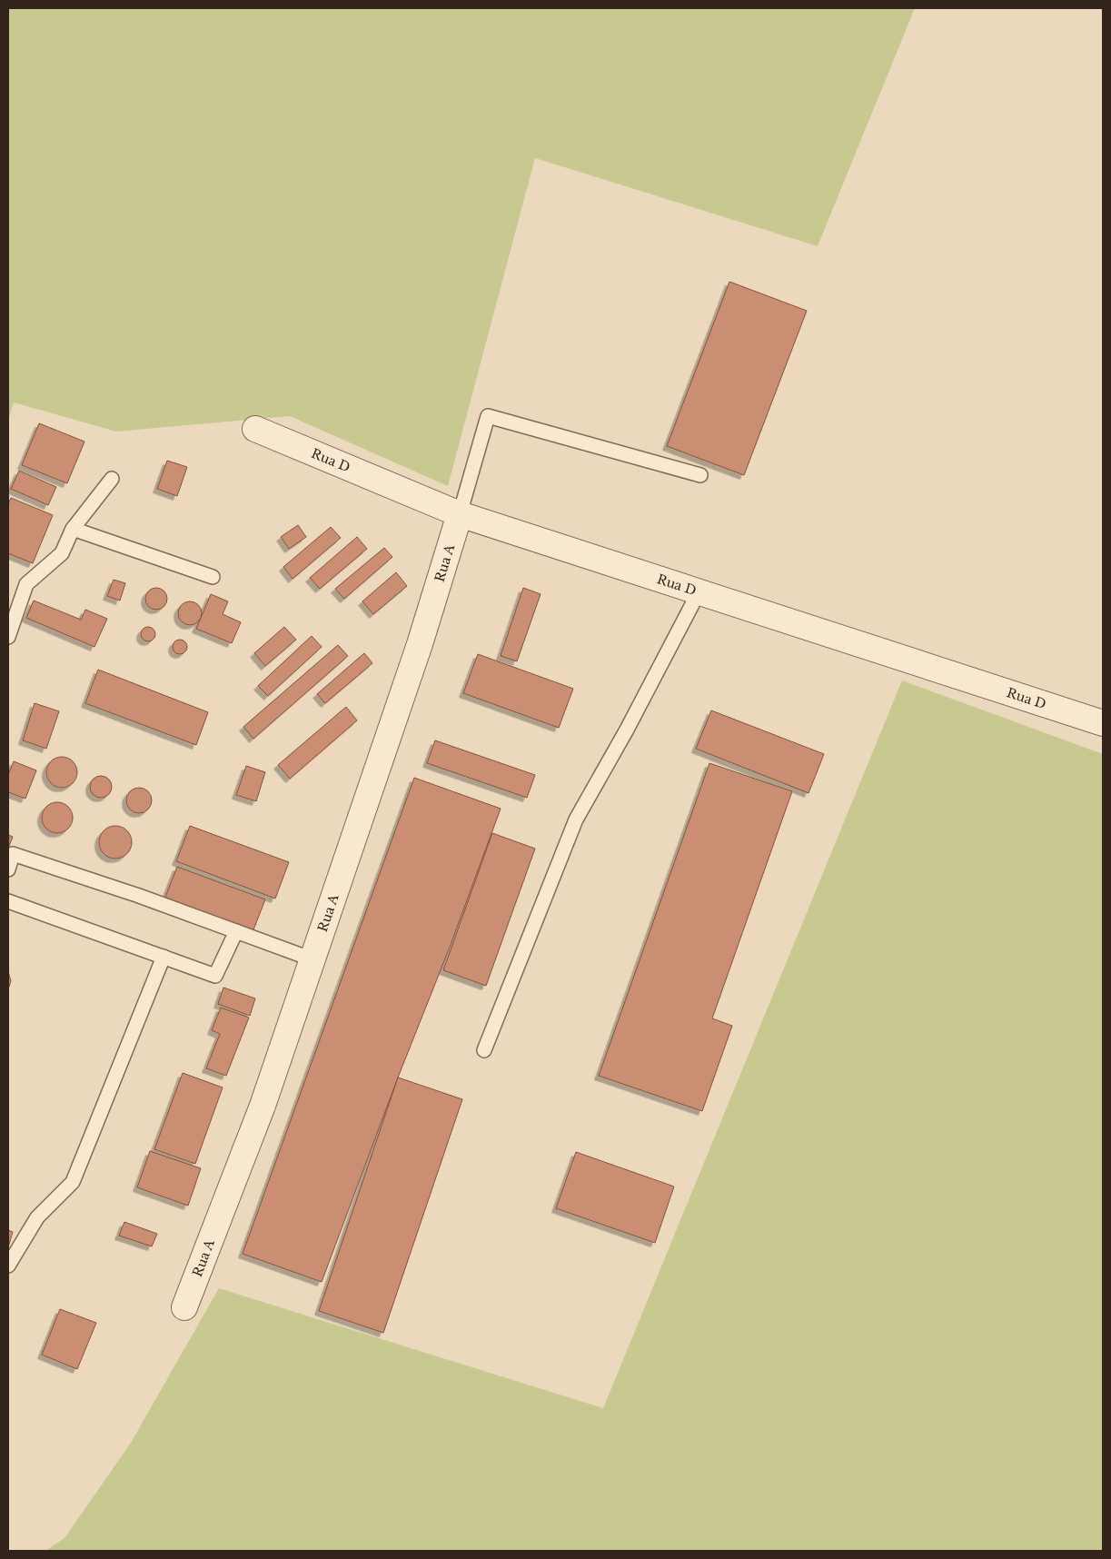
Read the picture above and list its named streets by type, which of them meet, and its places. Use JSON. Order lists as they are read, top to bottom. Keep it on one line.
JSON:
{"streets":{"street":["Rua D","Rua A"]},"crossings":[["Rua D","Rua A"]]}
